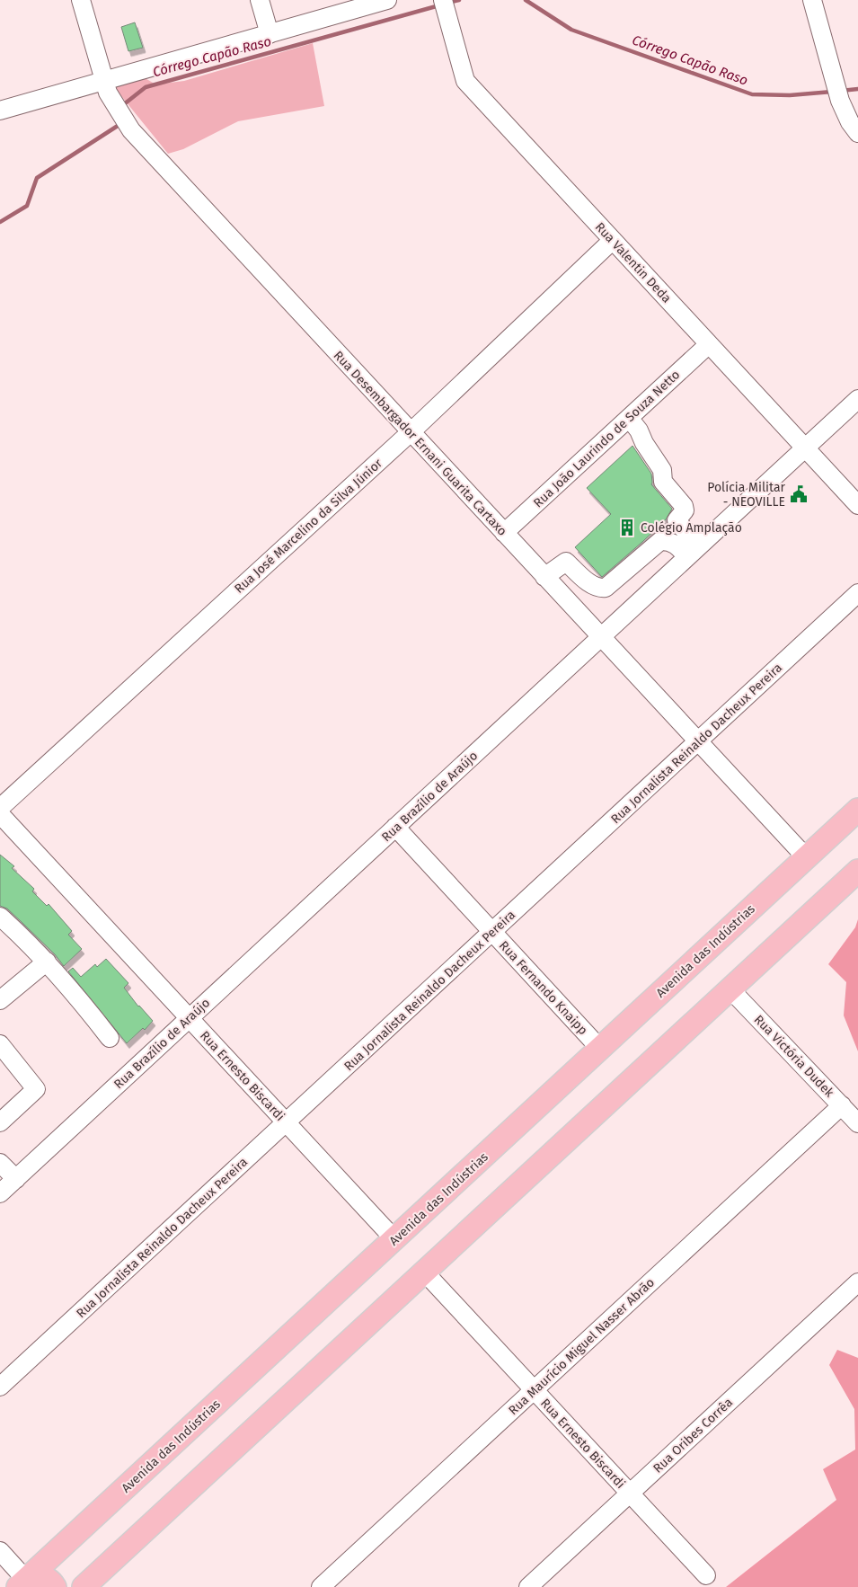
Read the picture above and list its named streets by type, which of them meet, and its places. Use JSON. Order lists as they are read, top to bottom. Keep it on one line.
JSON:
{"streets":{"main road":["Avenida das Indústrias"],"street":["Rua Valentin Deda","Rua João Laurindo de Souza Netto","Rua Desembargador Ernani Guarita Cartaxo","Rua José Marcelino da Silva Júnior","Rua Jornalista Reinaldo Dacheux Pereira","Rua Brazílio de Araújo","Rua Fernando Knaipp","Rua Victória Dudek","Rua Ernesto Biscardi","Rua Maurício Miguel Nasser Abrão","Rua Oribes Corrêa"]},"crossings":[["Rua Valentin Deda","Rua João Laurindo de Souza Netto"],["Rua Valentin Deda","Rua José Marcelino da Silva Júnior"],["Rua Valentin Deda","Rua Brazílio de Araújo"],["Rua João Laurindo de Souza Netto","Rua Desembargador Ernani Guarita Cartaxo"],["Rua Desembargador Ernani Guarita Cartaxo","Rua José Marcelino da Silva Júnior"],["Rua Desembargador Ernani Guarita Cartaxo","Rua Jornalista Reinaldo Dacheux Pereira"],["Rua Desembargador Ernani Guarita Cartaxo","Rua Brazílio de Araújo"],["Rua Desembargador Ernani Guarita Cartaxo","Avenida das Indústrias"],["Rua Jornalista Reinaldo Dacheux Pereira","Rua Fernando Knaipp"],["Rua Jornalista Reinaldo Dacheux Pereira","Rua Ernesto Biscardi"],["Rua Brazílio de Araújo","Rua Fernando Knaipp"],["Rua Brazílio de Araújo","Rua Ernesto Biscardi"],["Avenida das Indústrias","Rua Fernando Knaipp"],["Avenida das Indústrias","Rua Ernesto Biscardi"],["Rua Victória Dudek","Rua Maurício Miguel Nasser Abrão"],["Rua Ernesto Biscardi","Rua Maurício Miguel Nasser Abrão"],["Rua Ernesto Biscardi","Rua Oribes Corrêa"]],"water":["Córrego Capão Raso"],"places":{"public building":["Polícia Militar - NEOVILLE"],"building":["Colégio Amplação"]}}
